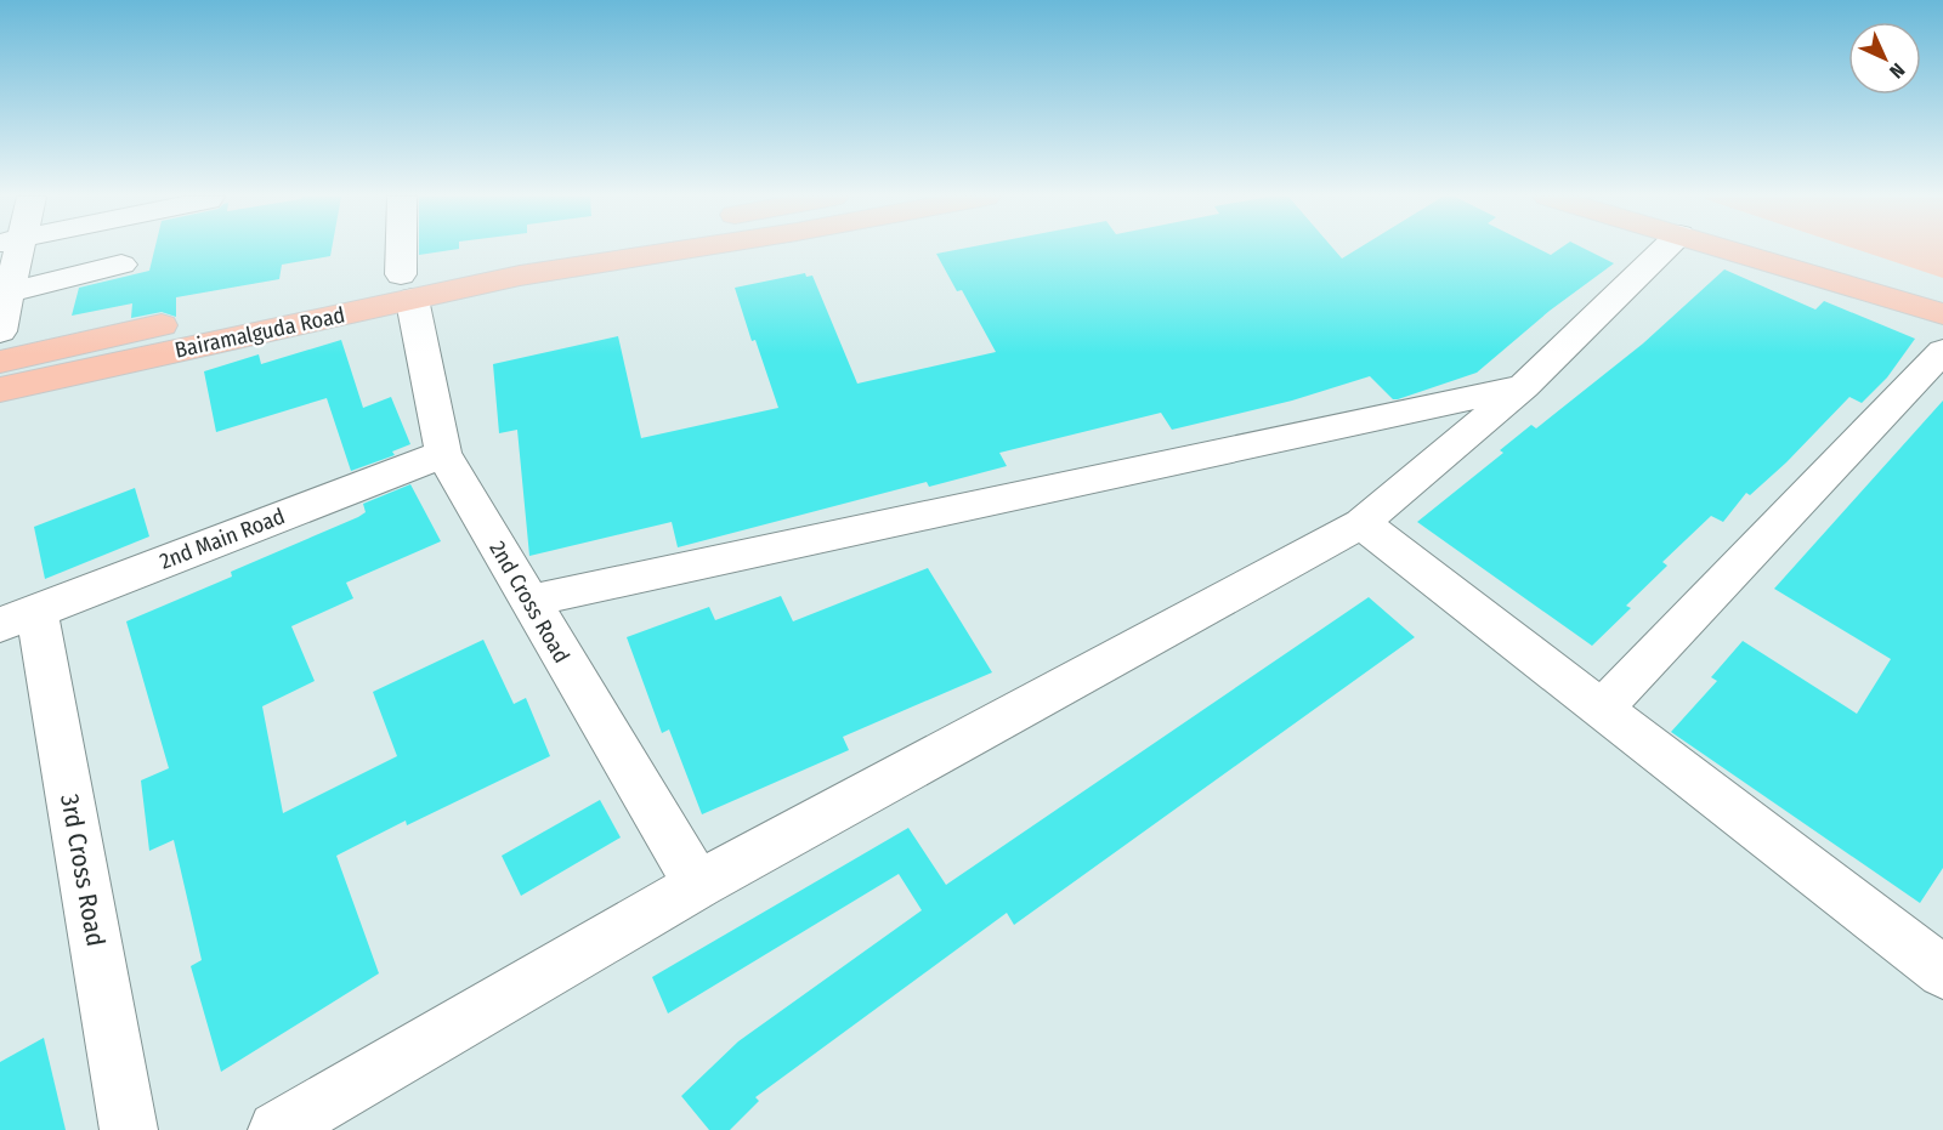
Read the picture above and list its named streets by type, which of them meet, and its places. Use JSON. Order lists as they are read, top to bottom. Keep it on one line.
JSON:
{"streets":{"main road":["Bairamalguda Road"],"street":["2nd Main Road","2nd Cross Road","3rd Cross Road"]},"crossings":[["Bairamalguda Road","2nd Cross Road"],["2nd Main Road","2nd Cross Road"],["2nd Main Road","3rd Cross Road"]],"north":"bottom right"}
